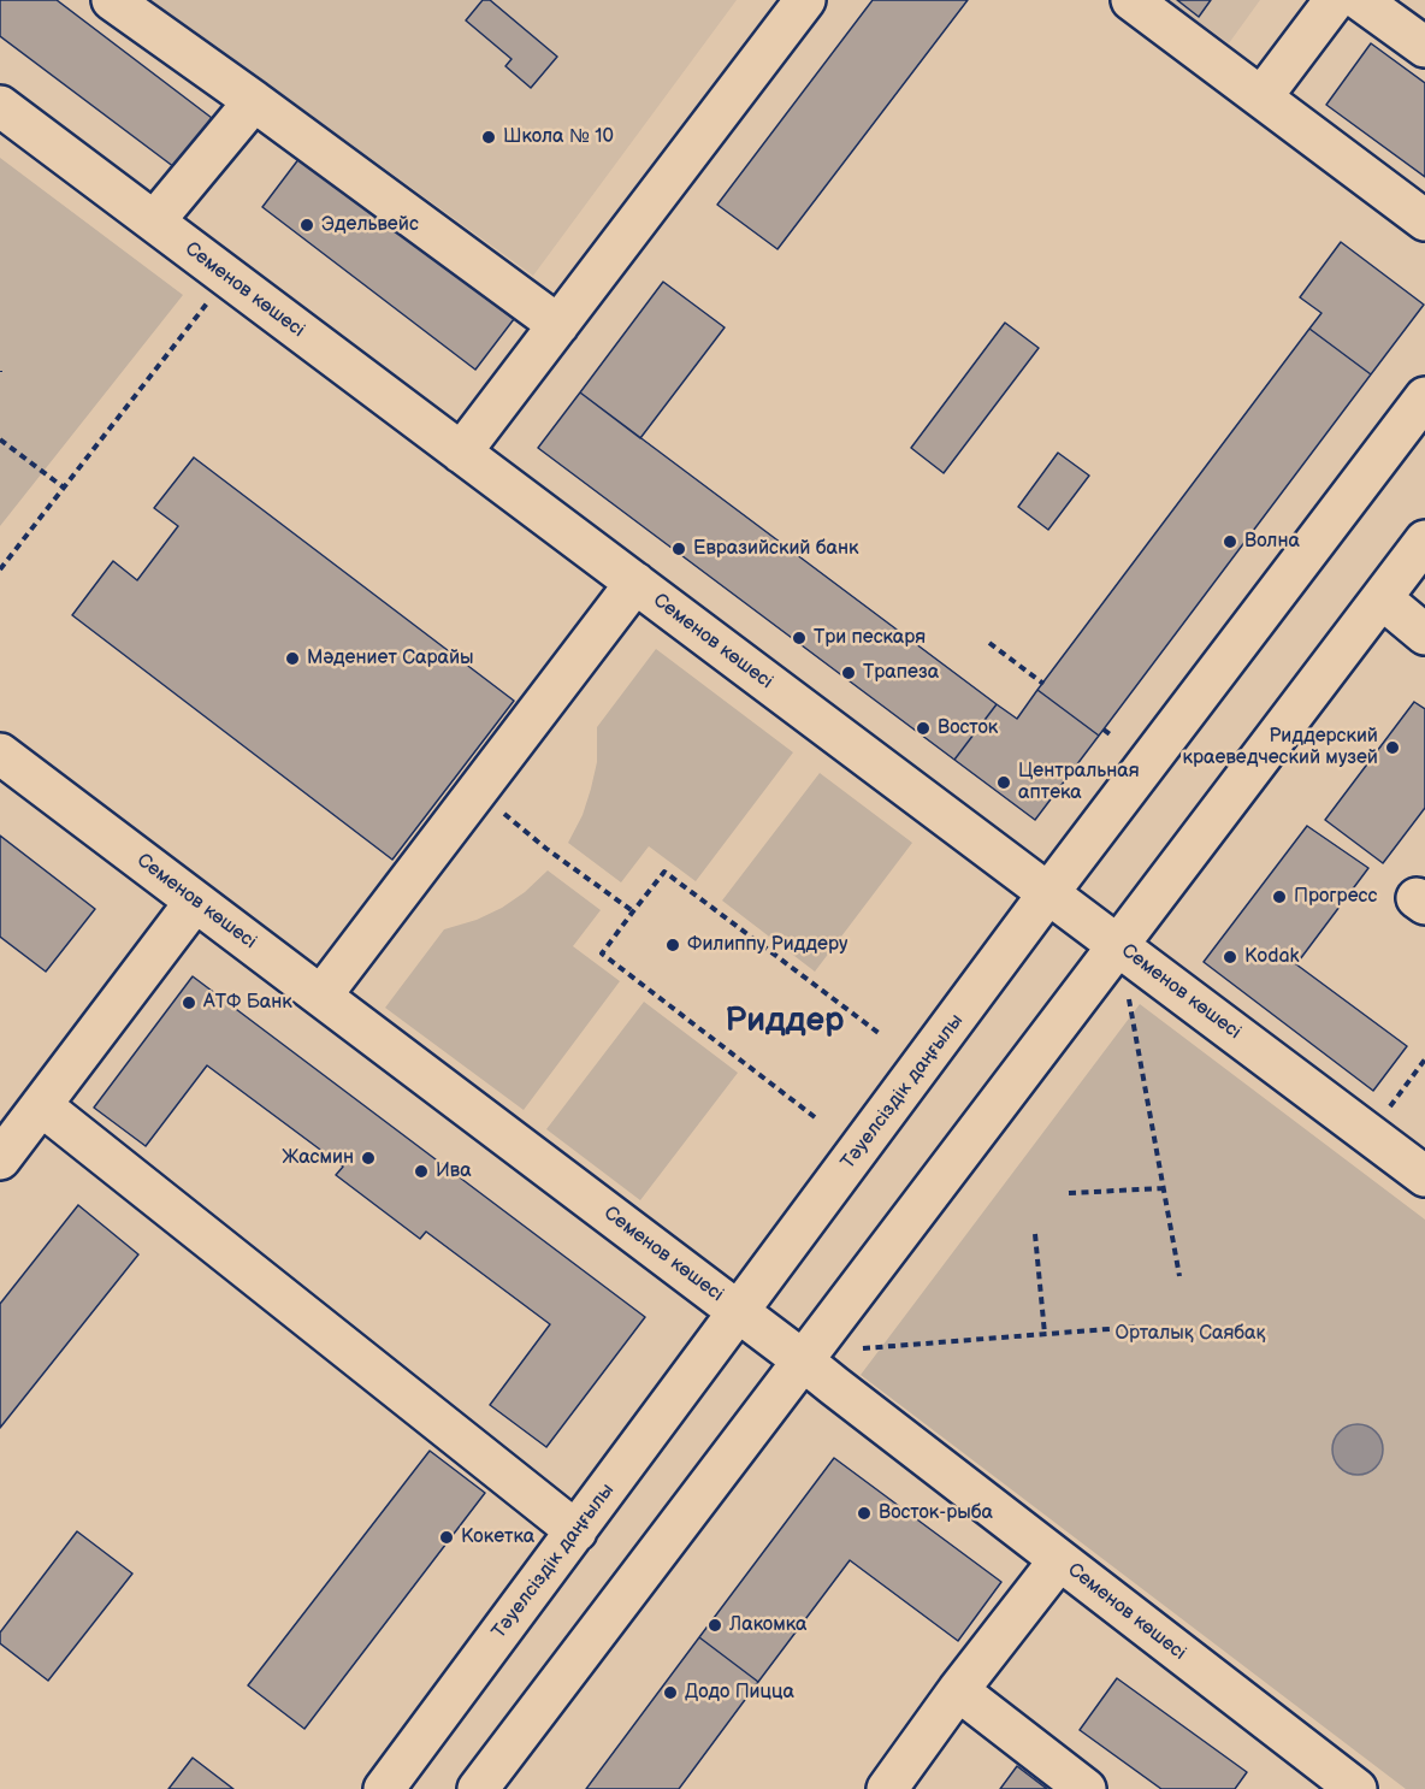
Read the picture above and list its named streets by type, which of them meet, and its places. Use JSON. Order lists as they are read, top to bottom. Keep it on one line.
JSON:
{"streets":{"street":["Семенов көшесі","Тәуелсіздік даңғылы"]},"crossings":[["Семенов көшесі","Тәуелсіздік даңғылы"]],"districts":["Риддер"],"parks":["Орталық Саябақ"],"places":["Школа № 10","Эдельвейс","Волна","Евразийский банк","Три пескаря","Мәдениет Сарайы","Трапеза","Восток","Риддерский краеведческий музей","Центральная аптека","Прогресс","Филиппу Риддеру","Kodak","АТФ Банк","Жасмин","Ива","Восток-рыба","Кокетка","Лакомка","Додо Пицца"]}
